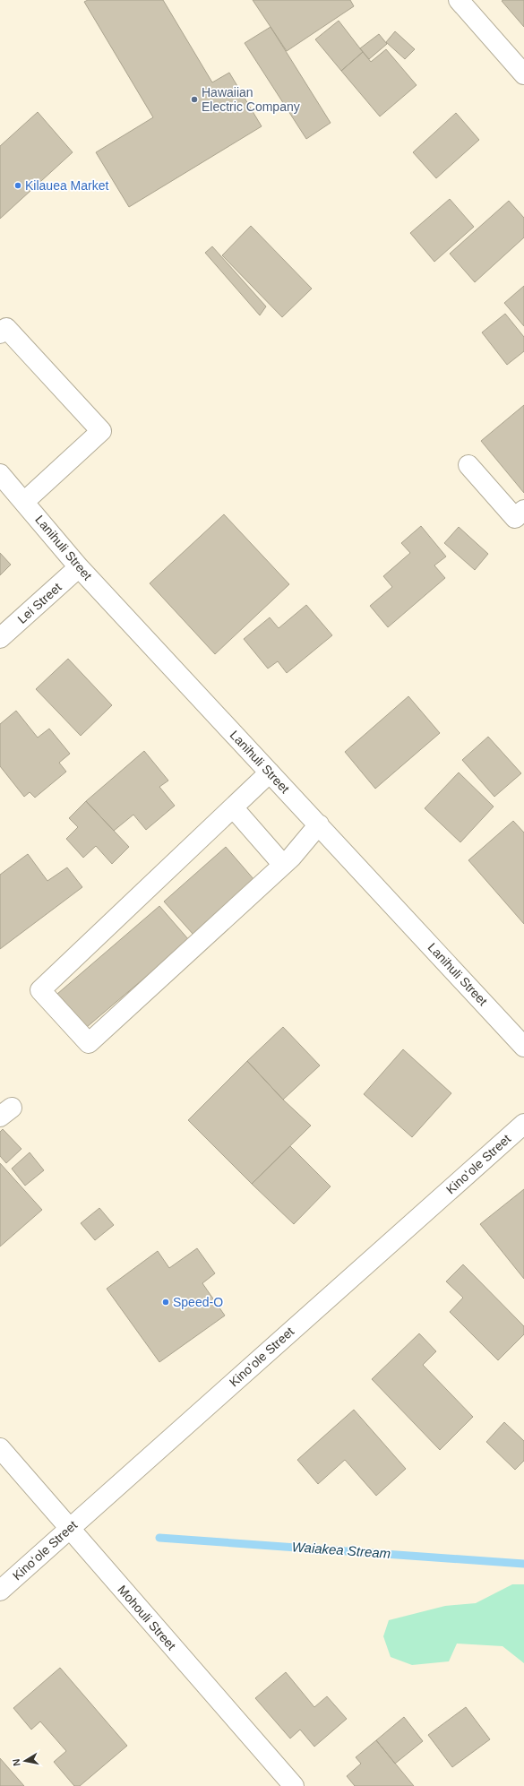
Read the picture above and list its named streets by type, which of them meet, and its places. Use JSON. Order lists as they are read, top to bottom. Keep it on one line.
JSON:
{"streets":{"street":["Lanihuli Street","Lei Street","Kinoʻole Street","Mohouli Street"]},"crossings":[["Lanihuli Street","Lei Street"],["Kinoʻole Street","Mohouli Street"]],"water":["Waiakea Stream"],"places":["Hawaiian Electric Company","Kilauea Market","Speed-O"],"north":"left"}
